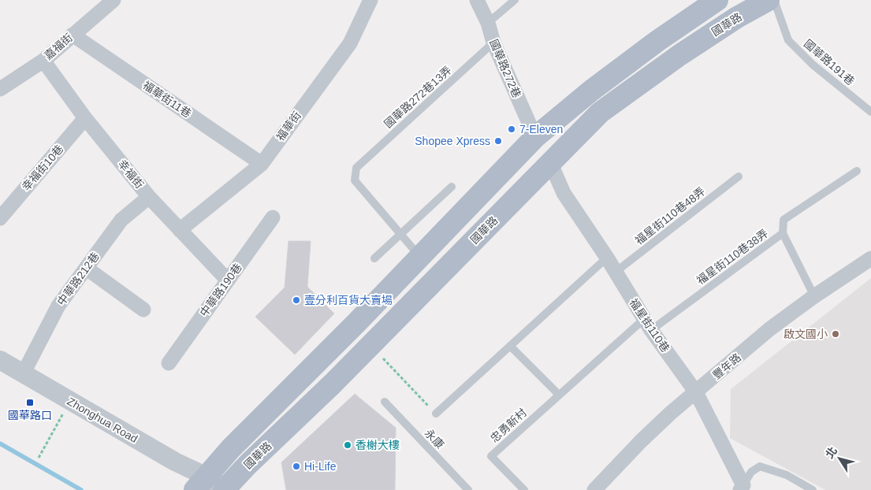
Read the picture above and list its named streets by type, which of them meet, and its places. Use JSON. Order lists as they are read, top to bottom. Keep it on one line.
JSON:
{"streets":{"main road":["國華路"],"street":["嘉福街","國華路272巷","福華街11巷","福華街","幸福街10巷","幸福街","中華路212巷","中華路190巷","福星街110巷","豐年路","Zhonghua Road"],"lane":["國華路191巷","國華路272巷13弄","福星街110巷48弄","福星街110巷38弄","忠勇新村","永康"]},"crossings":[["國華路","福星街110巷"],["國華路","Zhonghua Road"],["嘉福街","福華街11巷"],["嘉福街","幸福街"],["國華路272巷","國華路272巷13弄"],["福華街11巷","福華街"],["福華街","幸福街"],["幸福街10巷","幸福街"],["幸福街","中華路212巷"],["幸福街","中華路190巷"],["福星街110巷48弄","福星街110巷"],["福星街110巷38弄","福星街110巷"],["福星街110巷38弄","忠勇新村"],["中華路212巷","Zhonghua Road"],["福星街110巷","豐年路"],["福星街110巷","忠勇新村"]],"places":{"other":["7-Eleven","Shopee Xpress","壹分利百貨大賣場","啟文國小","香榭大樓","Hi-Life"],"transit":["國華路口"]},"north":"top left"}
